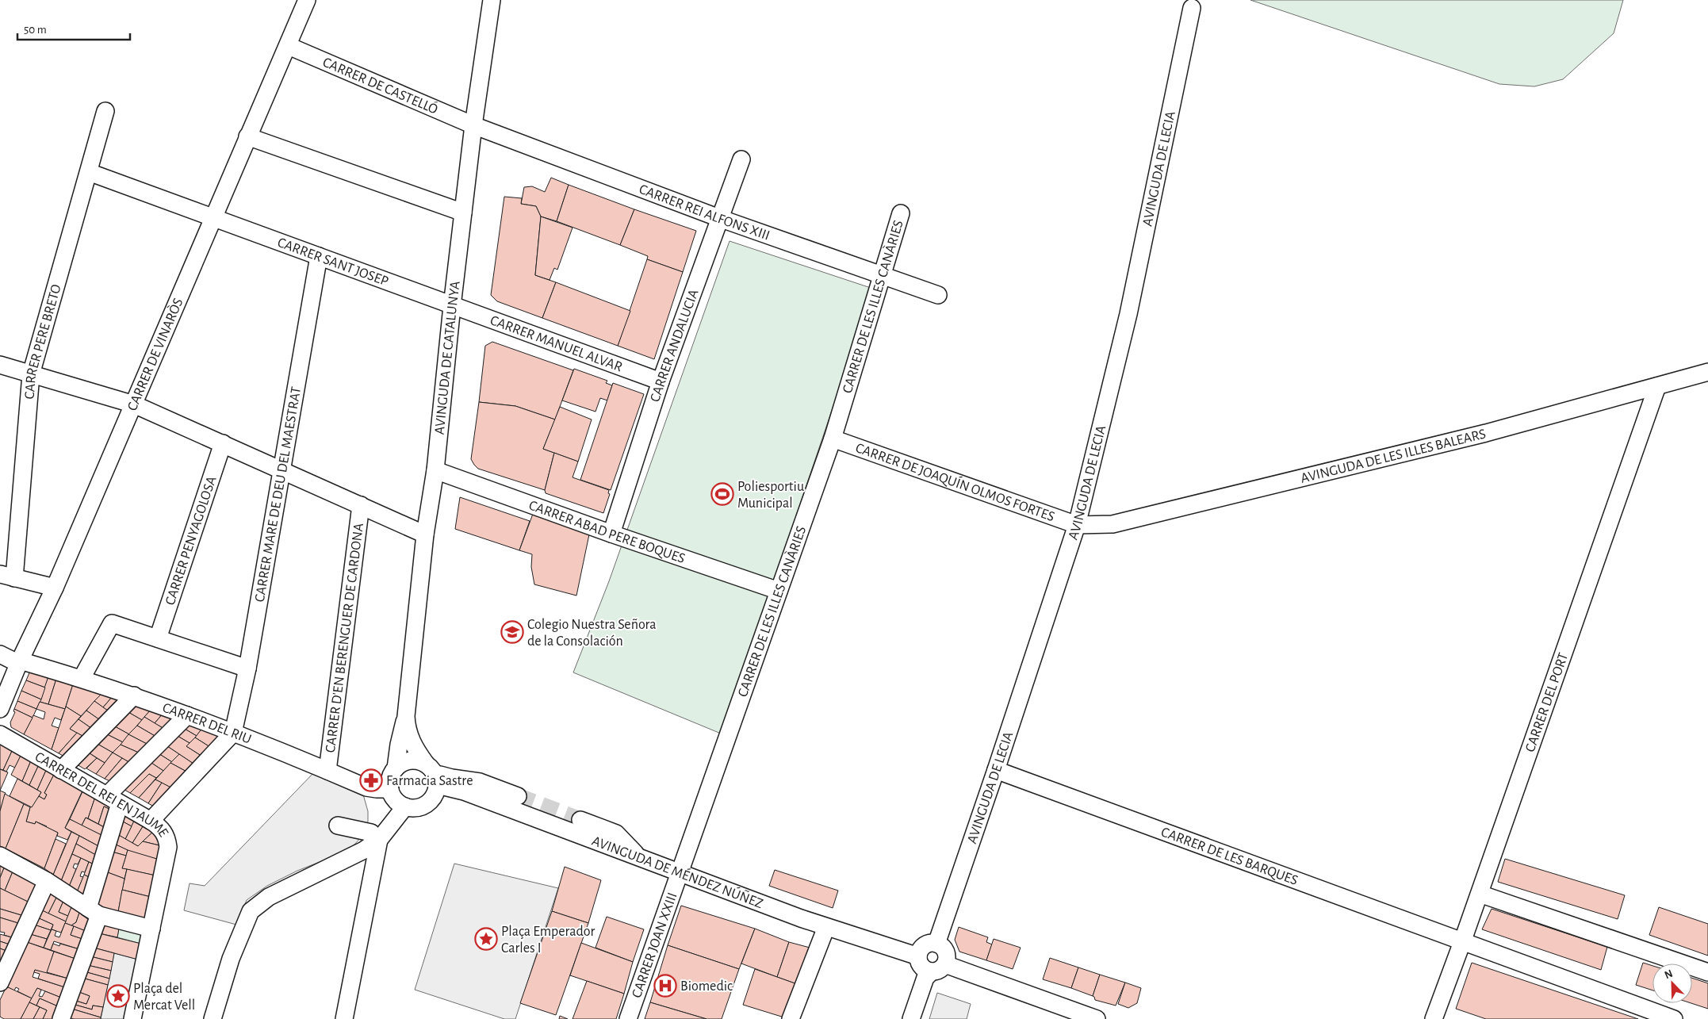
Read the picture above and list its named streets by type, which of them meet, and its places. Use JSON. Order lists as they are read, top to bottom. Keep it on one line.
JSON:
{"streets":{"street":["CARRER DE CASTELLÓ","AVINGUDA DE LECIA","CARRER REI ALFONS XIII","CARRER SANT JOSEP","CARRER DE LES ILLES CANÀRIES","CARRER PERE BRETO","CARRER MANUEL ALVAR","CARRER ANDALUCIA","CARRER DE VINARÒS","AVINGUDA DE CATALUNYA","AVINGUDA DE LES ILLES BALEARS","CARRER DE JOAQUÍN OLMOS FORTES","CARRER MARE DE DEU DEL MAESTRAT","CARRER ABAD PERE BOQUES","CARRER PENYAGOLOSA","CARRER D'EN BERENGUER DE CARDONA","CARRER DEL PORT","CARRER DEL RIU","CARRER DEL REI EN JAUME","CARRER DE LES BARQUES","AVINGUDA DE MÉNDEZ NÚÑEZ","CARRER JOAN XXIII"]},"crossings":[["CARRER DE CASTELLÓ","CARRER REI ALFONS XIII"],["CARRER DE CASTELLÓ","CARRER DE VINARÒS"],["CARRER DE CASTELLÓ","AVINGUDA DE CATALUNYA"],["AVINGUDA DE LECIA","AVINGUDA DE LES ILLES BALEARS"],["AVINGUDA DE LECIA","CARRER DE JOAQUÍN OLMOS FORTES"],["AVINGUDA DE LECIA","CARRER DE LES BARQUES"],["AVINGUDA DE LECIA","AVINGUDA DE MÉNDEZ NÚÑEZ"],["CARRER REI ALFONS XIII","CARRER DE LES ILLES CANÀRIES"],["CARRER REI ALFONS XIII","CARRER ANDALUCIA"],["CARRER REI ALFONS XIII","AVINGUDA DE CATALUNYA"],["CARRER SANT JOSEP","CARRER PERE BRETO"],["CARRER SANT JOSEP","CARRER MANUEL ALVAR"],["CARRER SANT JOSEP","CARRER DE VINARÒS"],["CARRER SANT JOSEP","AVINGUDA DE CATALUNYA"],["CARRER SANT JOSEP","CARRER MARE DE DEU DEL MAESTRAT"],["CARRER DE LES ILLES CANÀRIES","CARRER DE JOAQUÍN OLMOS FORTES"],["CARRER DE LES ILLES CANÀRIES","CARRER ABAD PERE BOQUES"],["CARRER DE LES ILLES CANÀRIES","AVINGUDA DE MÉNDEZ NÚÑEZ"],["CARRER DE LES ILLES CANÀRIES","CARRER JOAN XXIII"],["CARRER MANUEL ALVAR","CARRER ANDALUCIA"],["CARRER MANUEL ALVAR","AVINGUDA DE CATALUNYA"],["CARRER ANDALUCIA","CARRER ABAD PERE BOQUES"],["CARRER DE VINARÒS","CARRER DEL RIU"],["AVINGUDA DE CATALUNYA","CARRER ABAD PERE BOQUES"],["AVINGUDA DE CATALUNYA","CARRER DEL RIU"],["AVINGUDA DE CATALUNYA","AVINGUDA DE MÉNDEZ NÚÑEZ"],["AVINGUDA DE LES ILLES BALEARS","CARRER DE JOAQUÍN OLMOS FORTES"],["AVINGUDA DE LES ILLES BALEARS","CARRER DEL PORT"],["CARRER MARE DE DEU DEL MAESTRAT","CARRER DEL RIU"],["CARRER D'EN BERENGUER DE CARDONA","CARRER DEL RIU"],["CARRER DEL PORT","CARRER DE LES BARQUES"],["CARRER DEL RIU","AVINGUDA DE MÉNDEZ NÚÑEZ"],["AVINGUDA DE MÉNDEZ NÚÑEZ","CARRER JOAN XXIII"]],"places":{"sports":["Poliesportiu Municipal"],"school or university":["Colegio Nuestra Señora de la Consolación"],"pharmacy":["Farmacia Sastre"],"place":["Plaça Emperador Carles I","Plaça del Mercat Vell"],"hospital":["Biomedic"]},"scale_bar":"50 m","north":"top left"}
